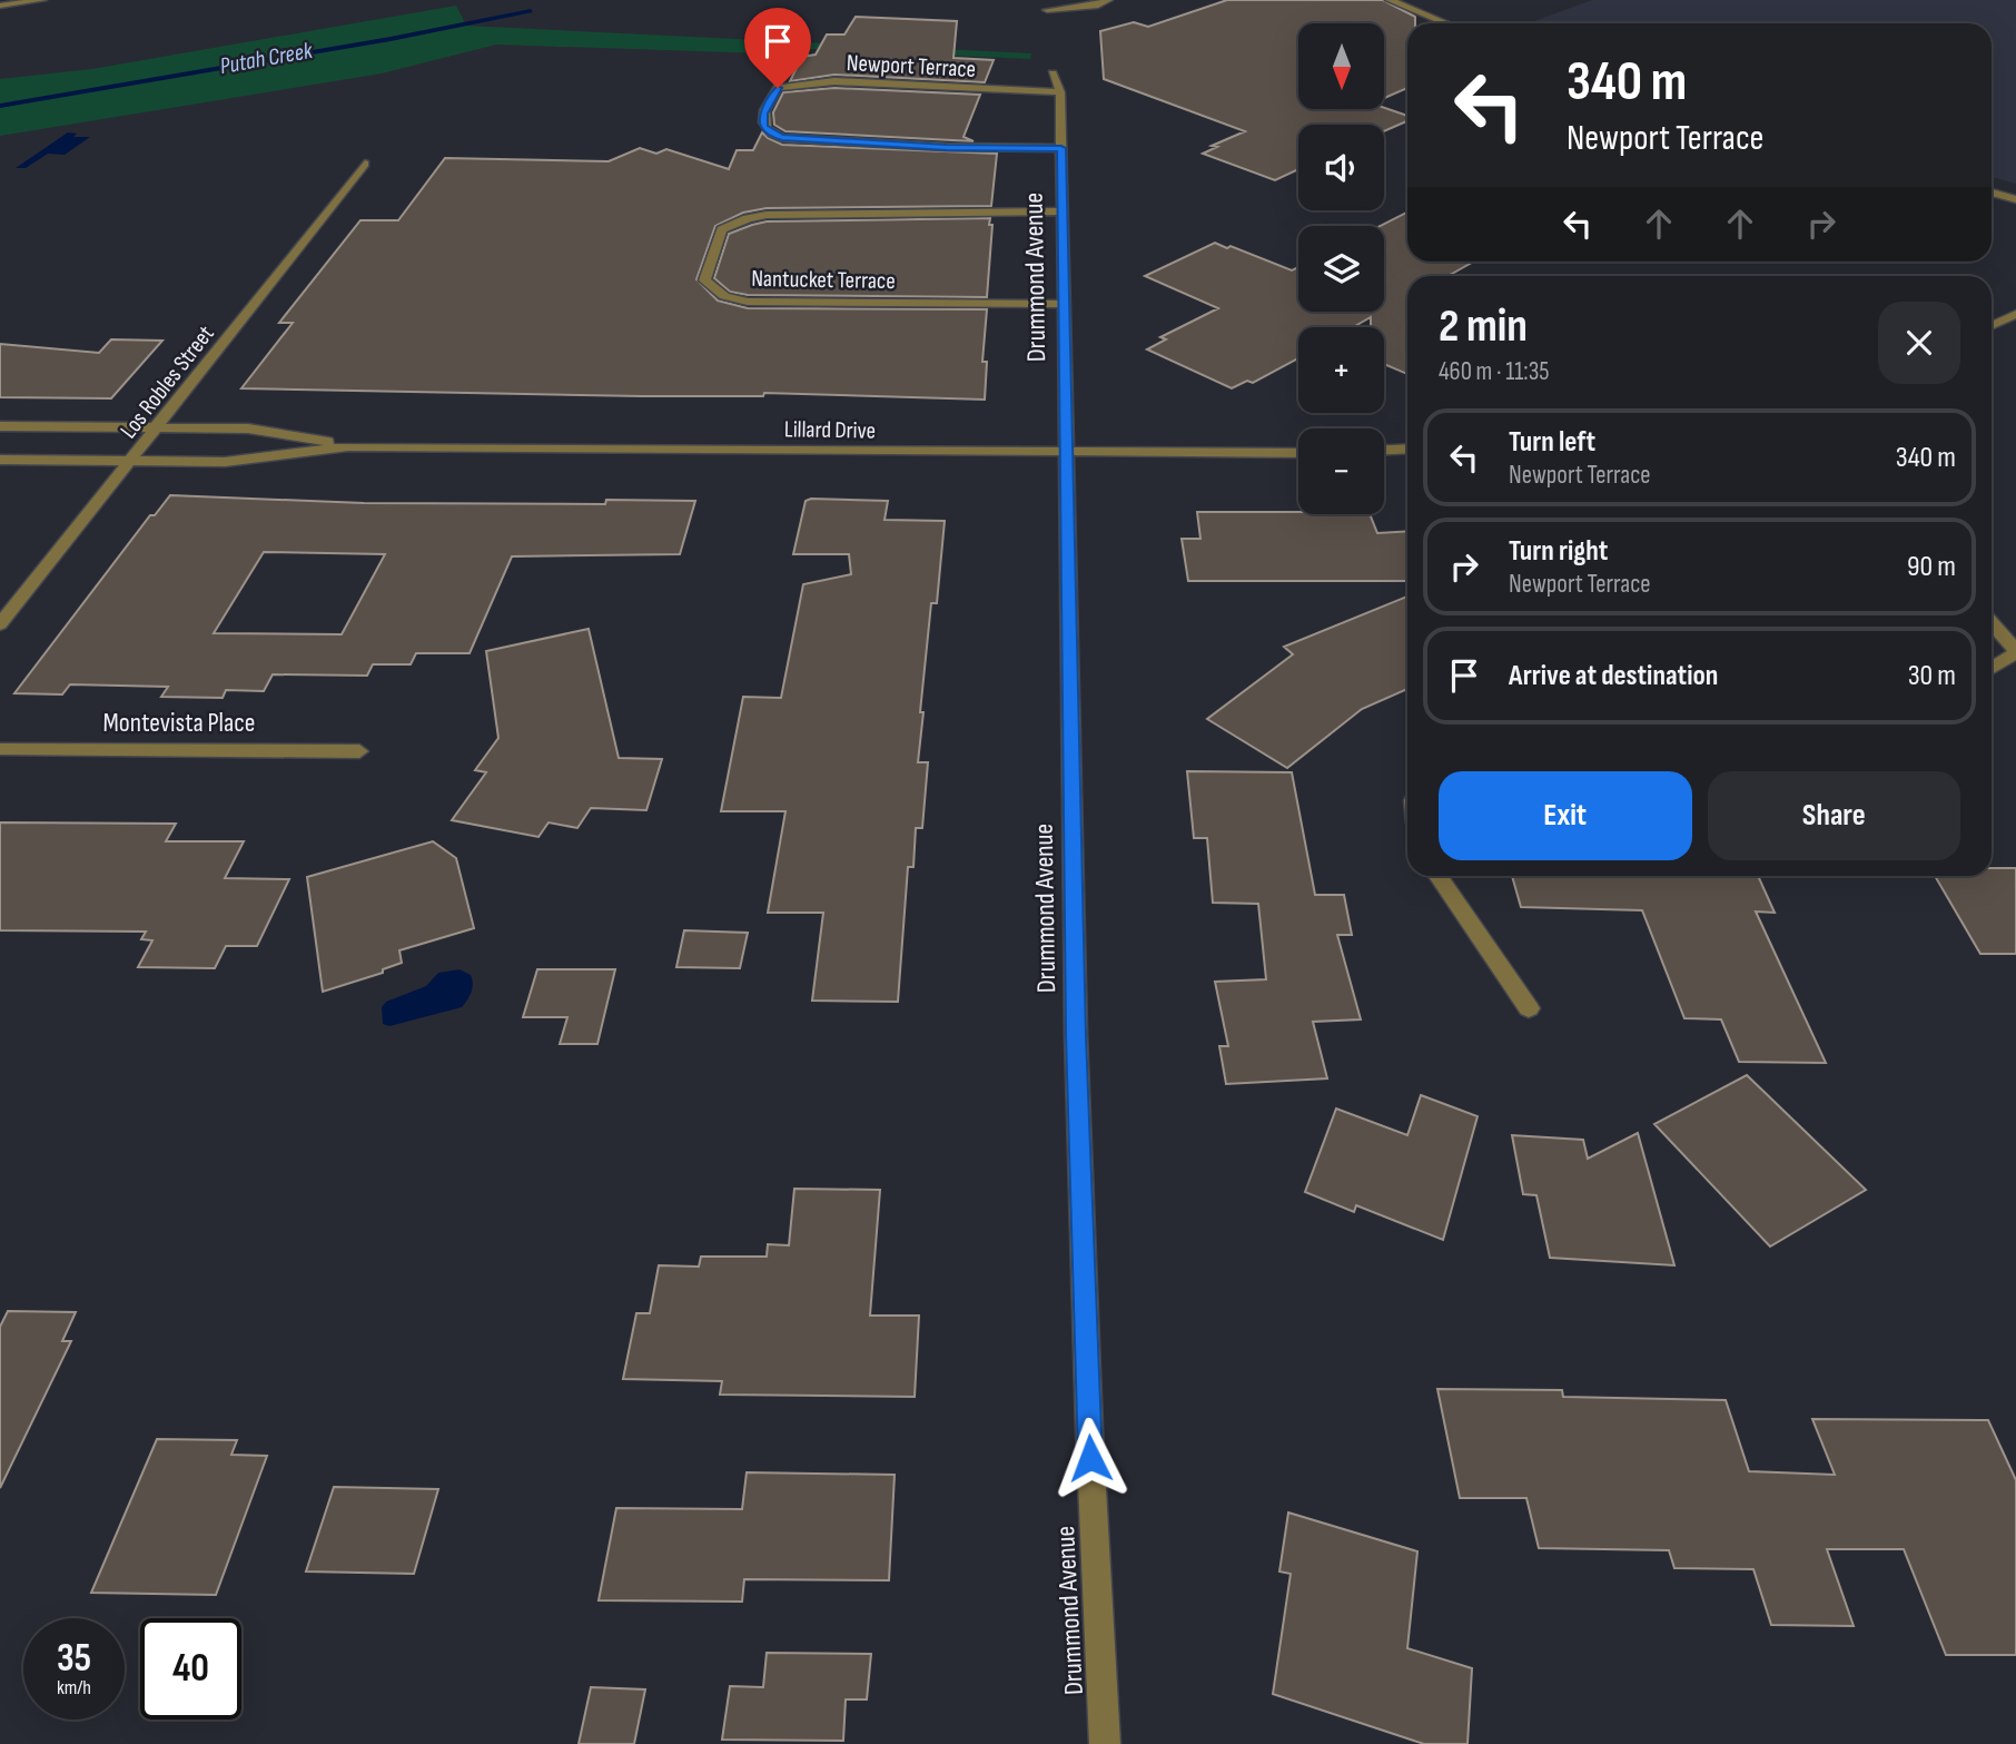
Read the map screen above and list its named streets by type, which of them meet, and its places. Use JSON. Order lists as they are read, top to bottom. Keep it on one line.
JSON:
{"streets":{"street":["Newport Terrace","Drummond Avenue","Nantucket Terrace","Los Robles Street","Lillard Drive","Montevista Place"]},"crossings":[["Newport Terrace","Drummond Avenue"],["Drummond Avenue","Nantucket Terrace"],["Drummond Avenue","Lillard Drive"],["Los Robles Street","Lillard Drive"]],"water":["Putah Creek"],"north":"bottom","page":{"map_buttons":["+","−"],"turn":["340 m","Newport Terrace"],"heading":["2 min","460 m · 11:35"],"list":[{"name":"Turn left","note":"Newport Terrace","value":"340 m"},{"name":"Turn right","note":"Newport Terrace","value":"90 m"},{"name":"Arrive at destination","value":"30 m"}],"buttons":["Exit","Share"],"speed":"35 km/h","limit":"40"}}
